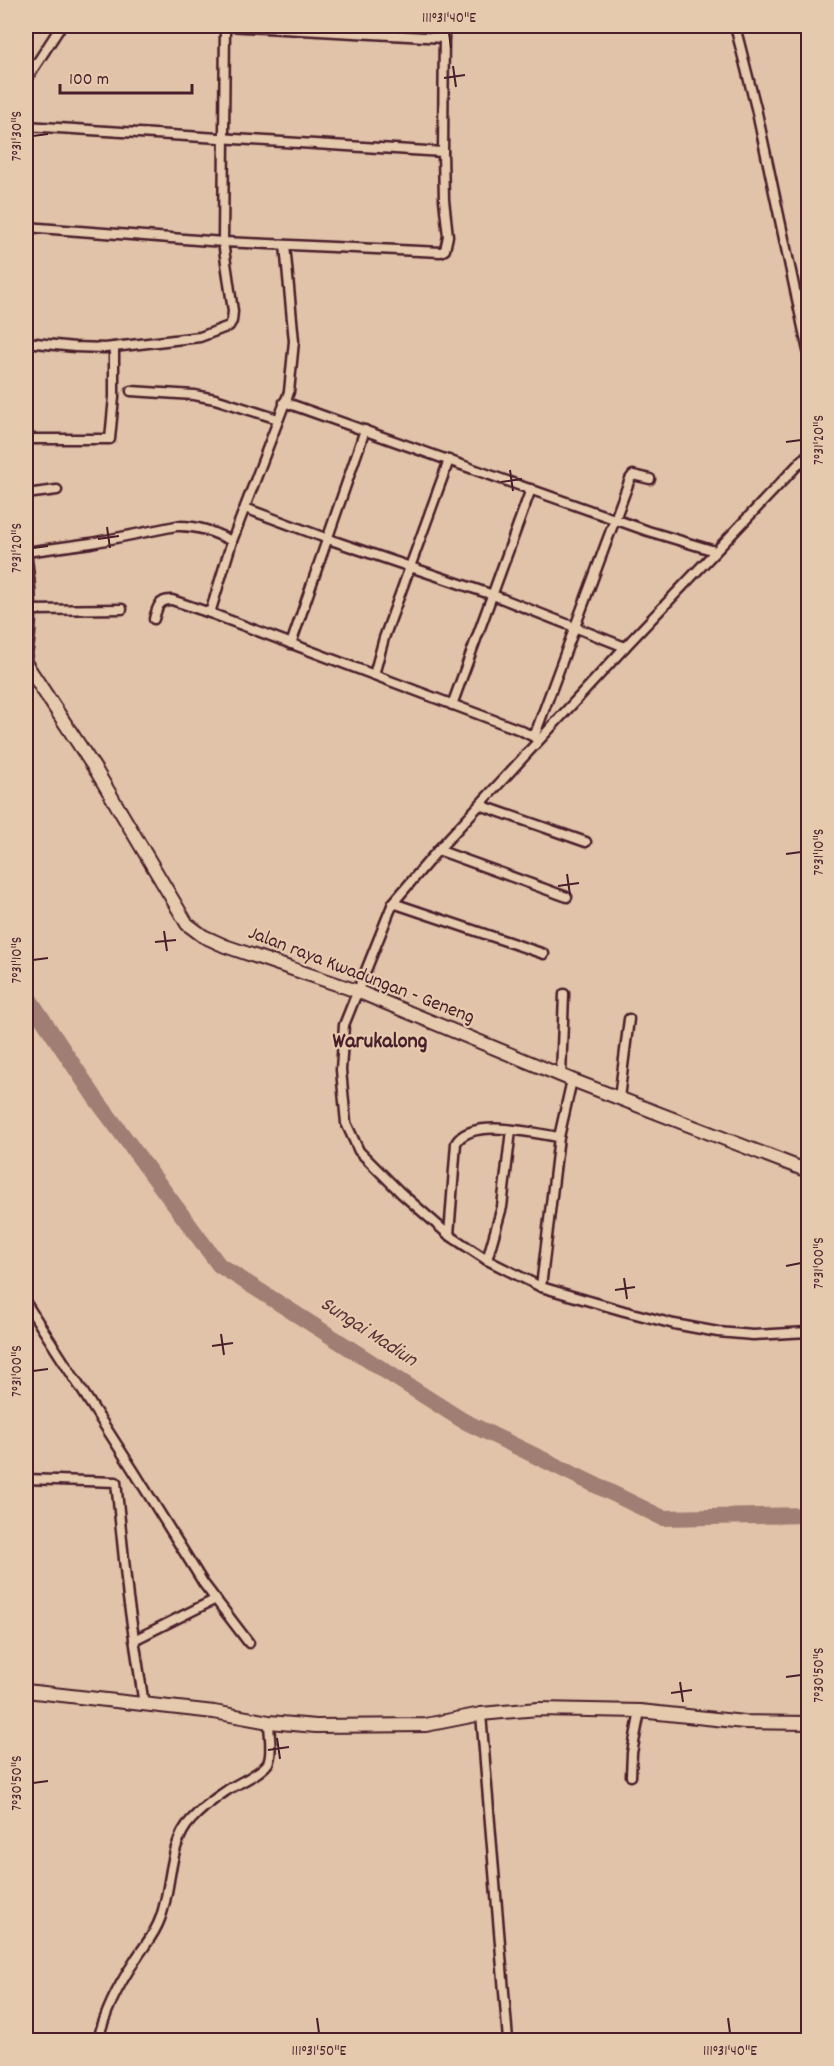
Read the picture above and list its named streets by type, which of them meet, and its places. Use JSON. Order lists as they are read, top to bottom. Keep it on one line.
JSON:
{"streets":{"main road":["Jalan raya Kwadungan - Geneng"]},"districts":["Warukalong"],"water":["Sungai Madiun"],"scale_bar":"100 m","coordinates":["111°31'40\"E","7°31'30\"S","7°31'20\"S","7°31'10\"S","7°31'00\"S","7°30'50\"S","111°31'50\"E"]}
